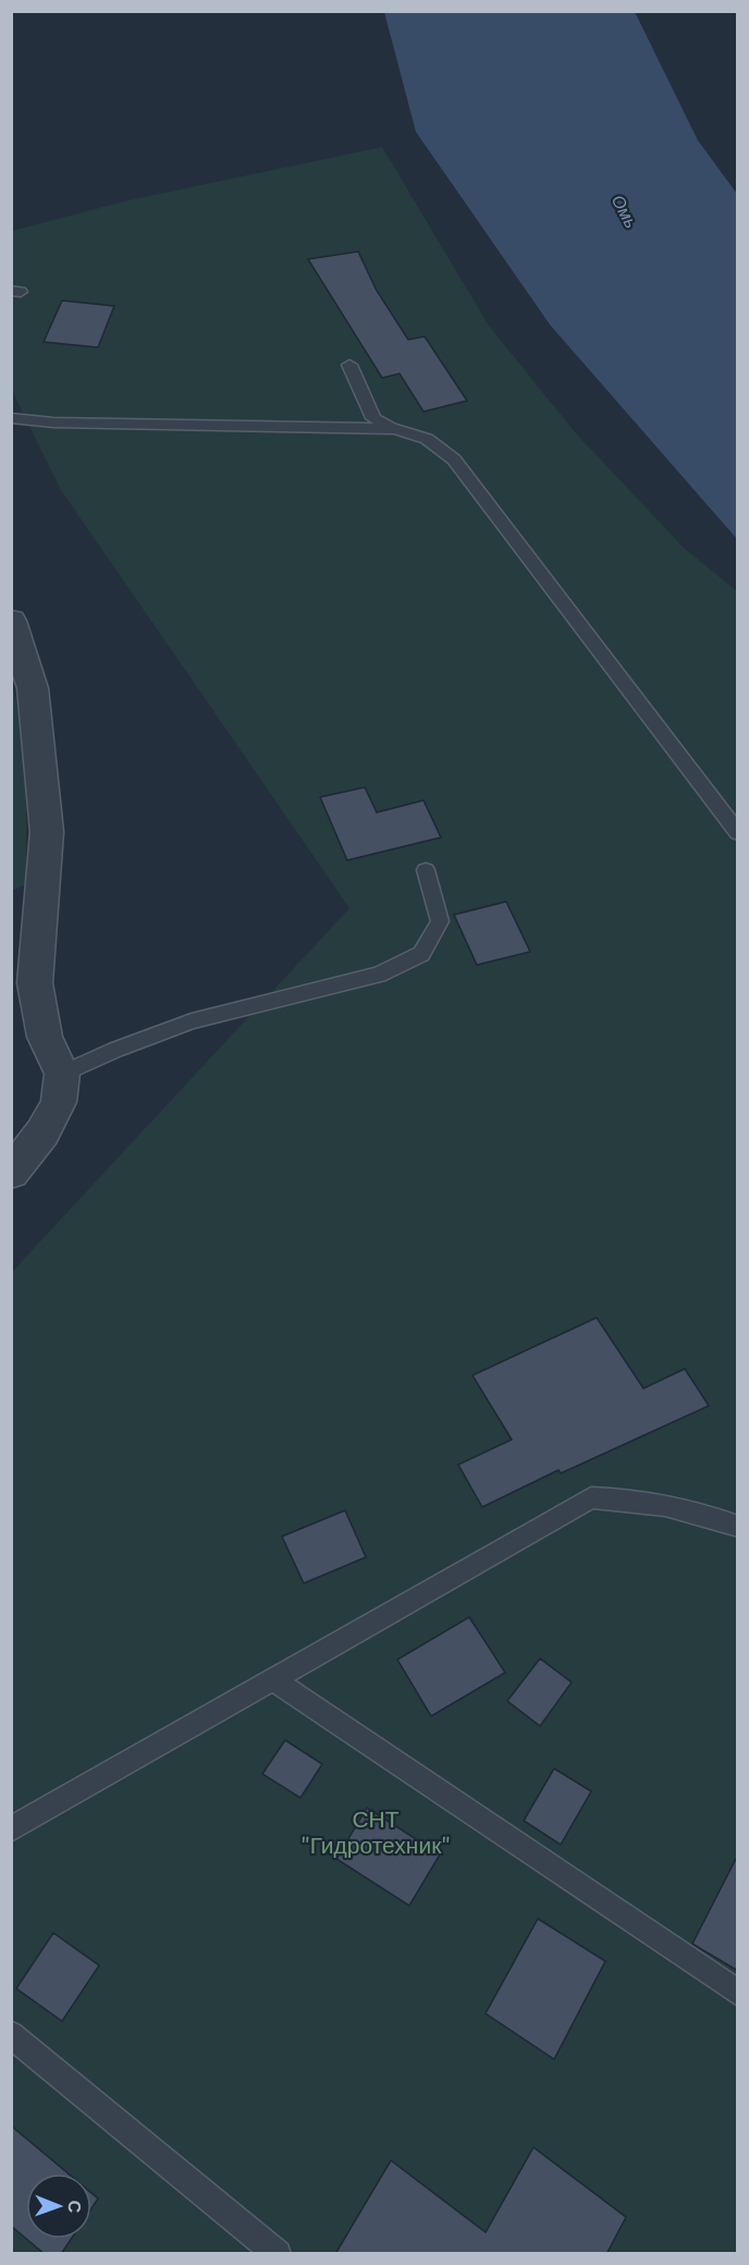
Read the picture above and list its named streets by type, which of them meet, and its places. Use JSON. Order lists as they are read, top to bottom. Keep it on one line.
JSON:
{"water":["Омь"],"parks":["СНТ \"Гидротехник\""],"north":"right"}
